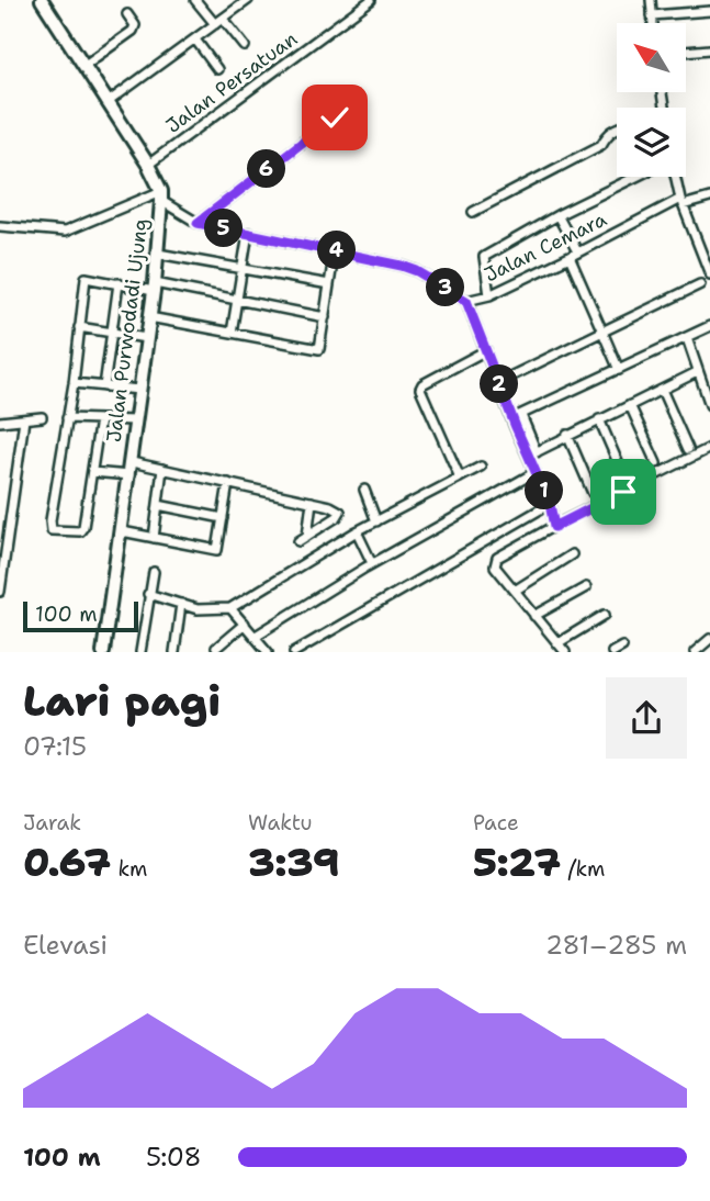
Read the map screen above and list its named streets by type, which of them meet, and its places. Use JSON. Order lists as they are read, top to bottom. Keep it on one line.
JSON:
{"streets":{"street":["Jalan Persatuan","Jalan Cemara","Jalan Purwodadi Ujung"]},"crossings":[["Jalan Persatuan","Jalan Purwodadi Ujung"],["Jalan Cemara","Jalan Purwodadi Ujung"]],"scale_bar":"100 m","north":"top left","page":{"pins":["6","5","4","3","2","1"],"scale":"100 m","heading":["Lari pagi","07:15"],"stats":[["Jarak","0.67 km"],["Waktu","3:39"],["Pace","5:27 /km"]],"chart":["Elevasi","281–285 m"],"list":[{"name":"100 m","note":"5:08"}]}}
